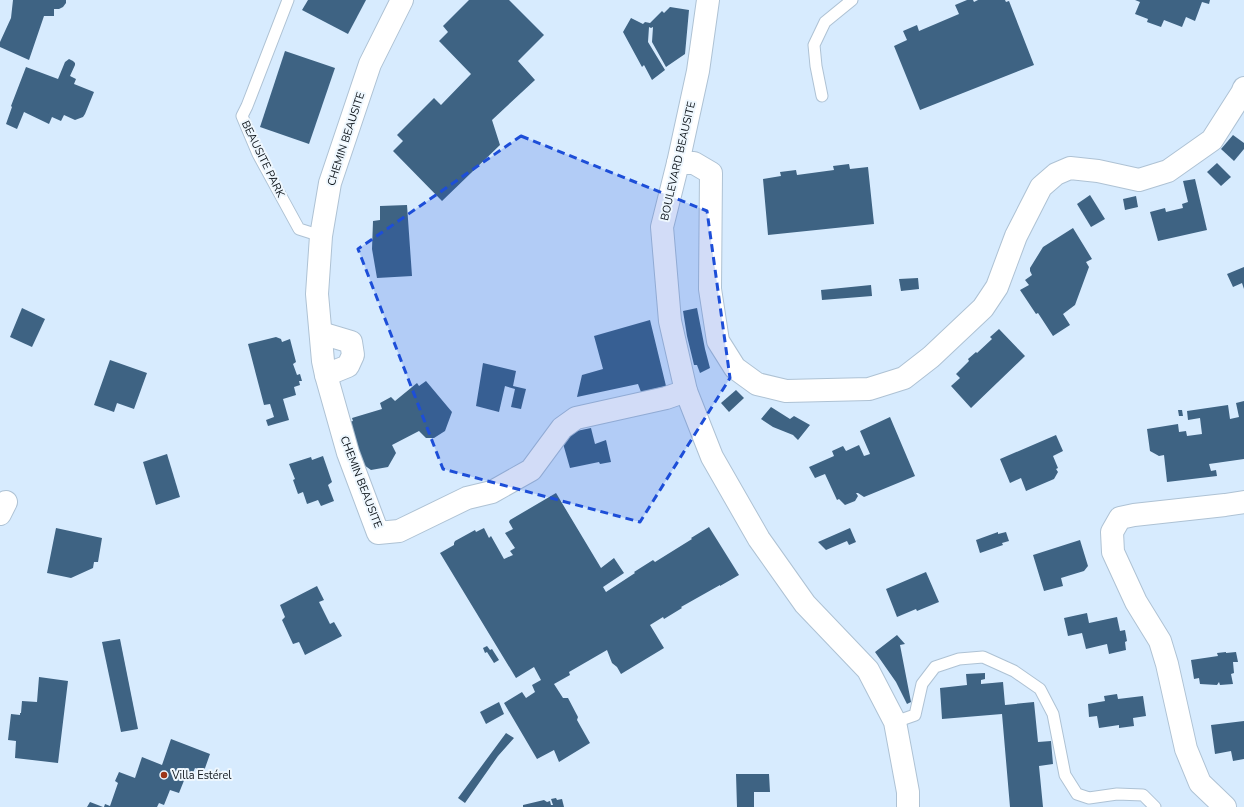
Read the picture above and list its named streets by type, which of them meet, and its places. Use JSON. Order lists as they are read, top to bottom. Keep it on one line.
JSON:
{"streets":{"street":["CHEMIN BEAUSITE","BOULEVARD BEAUSITE"],"lane":["BEAUSITE PARK"]},"crossings":[["CHEMIN BEAUSITE","BEAUSITE PARK"],["CHEMIN BEAUSITE","BOULEVARD BEAUSITE"]],"places":["Villa Estérel"]}
